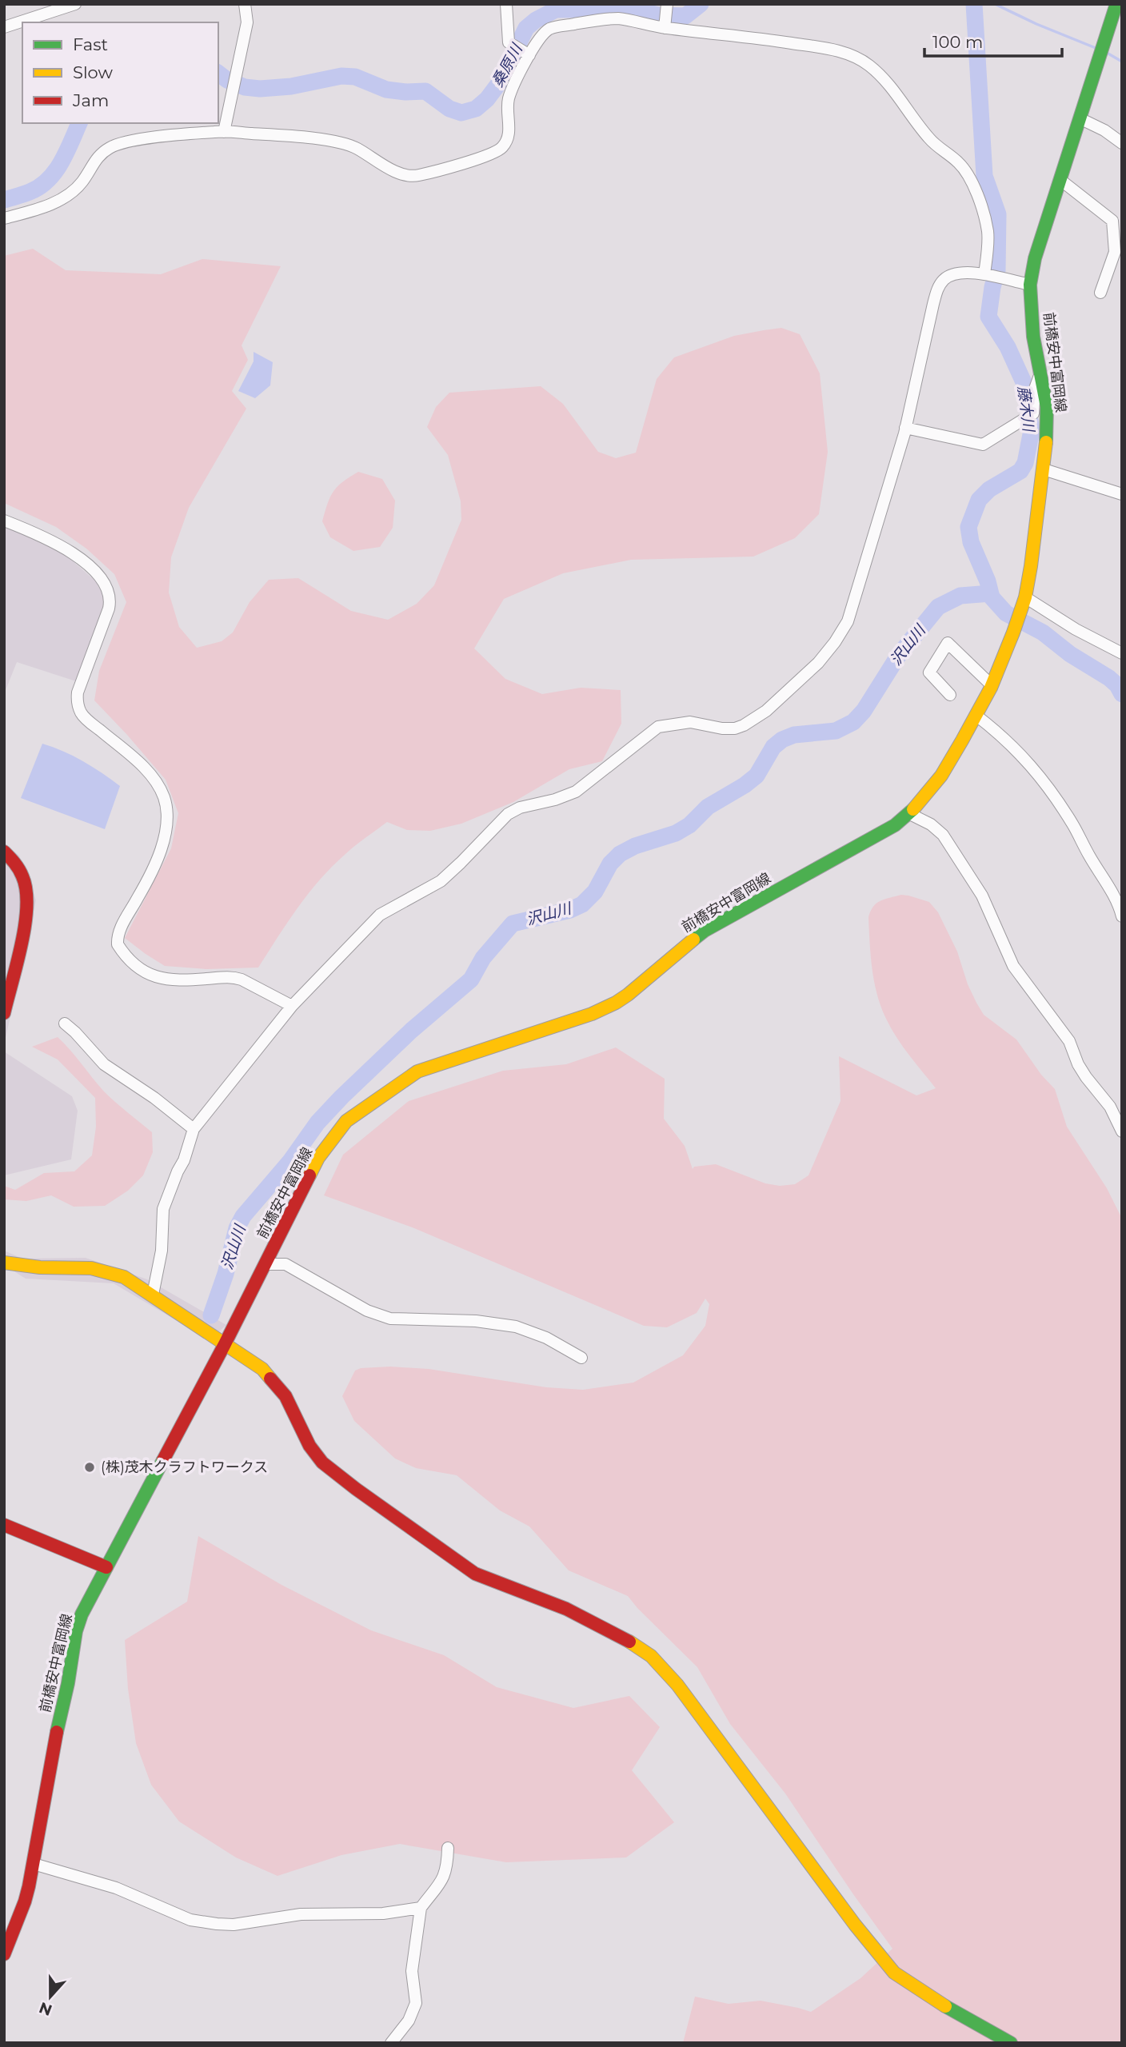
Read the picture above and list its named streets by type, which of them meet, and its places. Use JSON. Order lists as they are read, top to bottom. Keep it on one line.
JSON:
{"streets":{"main road":["前橋安中富岡線"]},"water":["桑原川","藤木川","沢山川"],"places":["(株)茂木クラフトワークス"],"legend":["Fast","Slow","Jam"],"scale_bar":"100 m","north":"bottom"}
